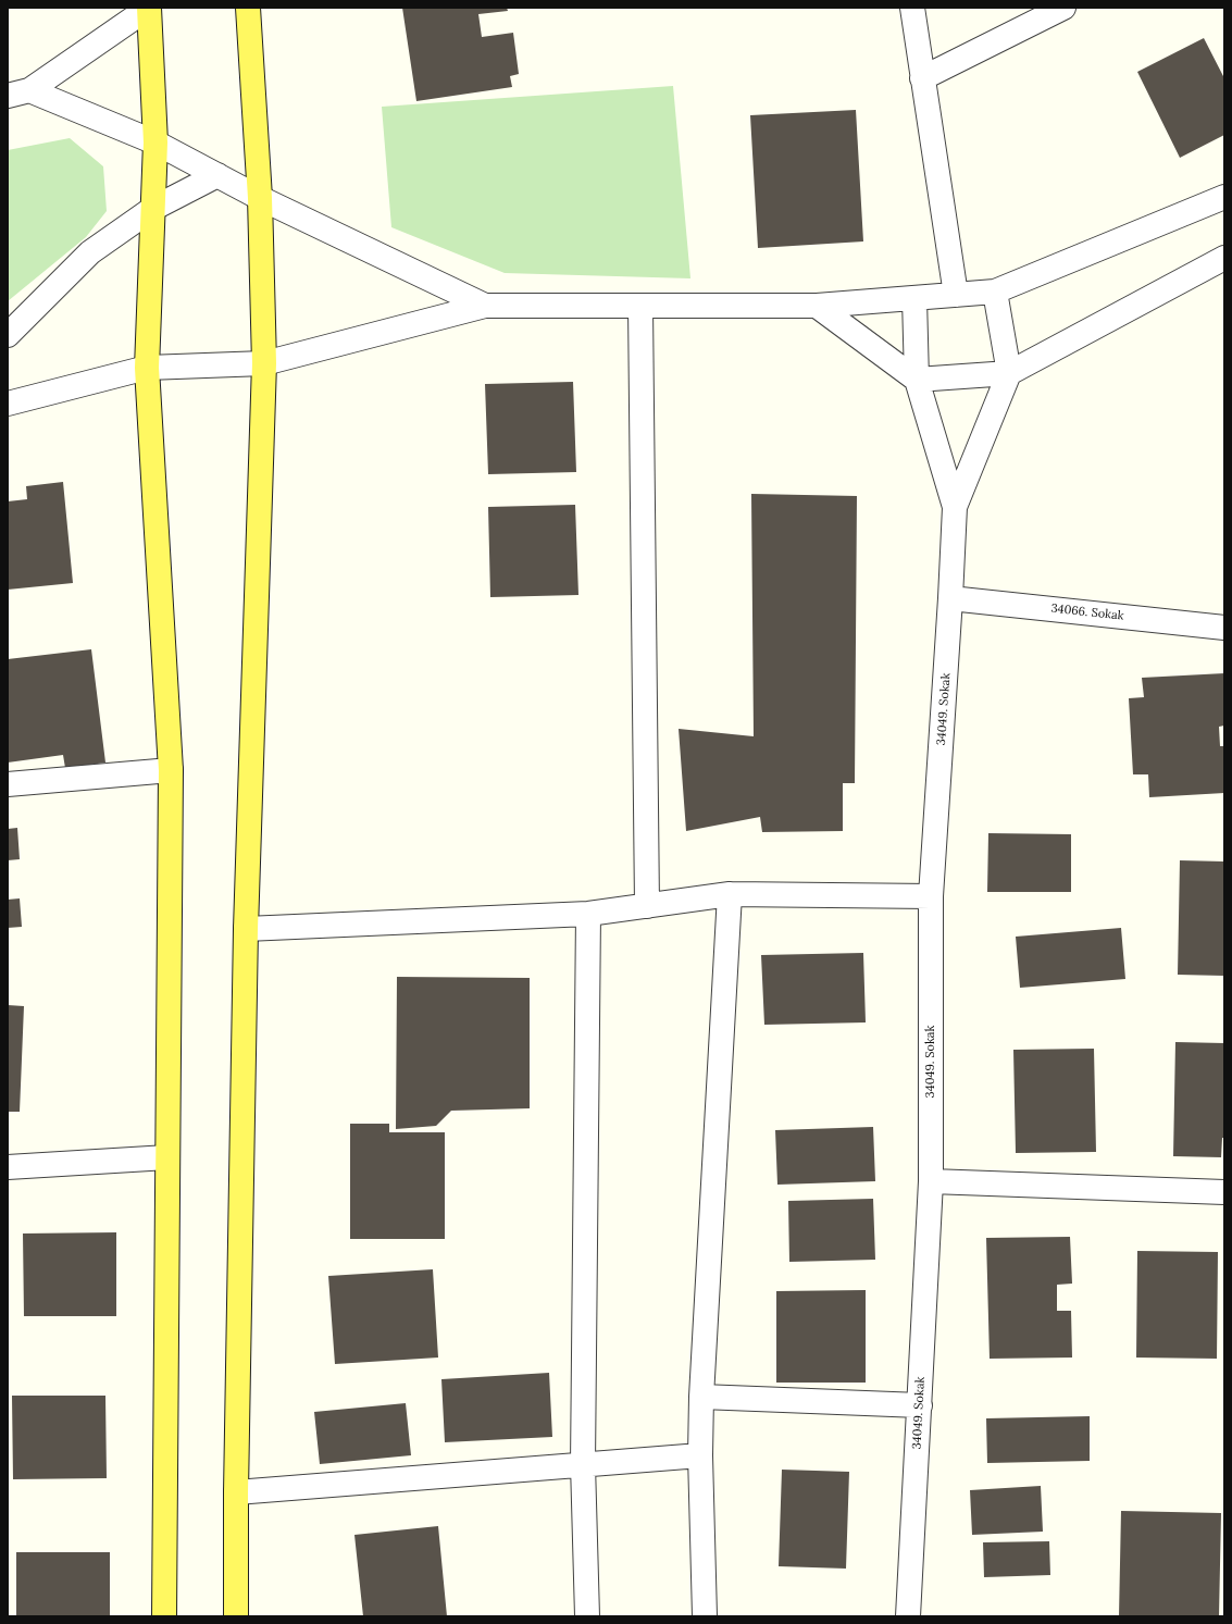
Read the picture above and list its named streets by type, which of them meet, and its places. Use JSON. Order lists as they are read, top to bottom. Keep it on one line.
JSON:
{"streets":{"street":["34066. Sokak","34049. Sokak"]},"crossings":[["34066. Sokak","34049. Sokak"]]}
